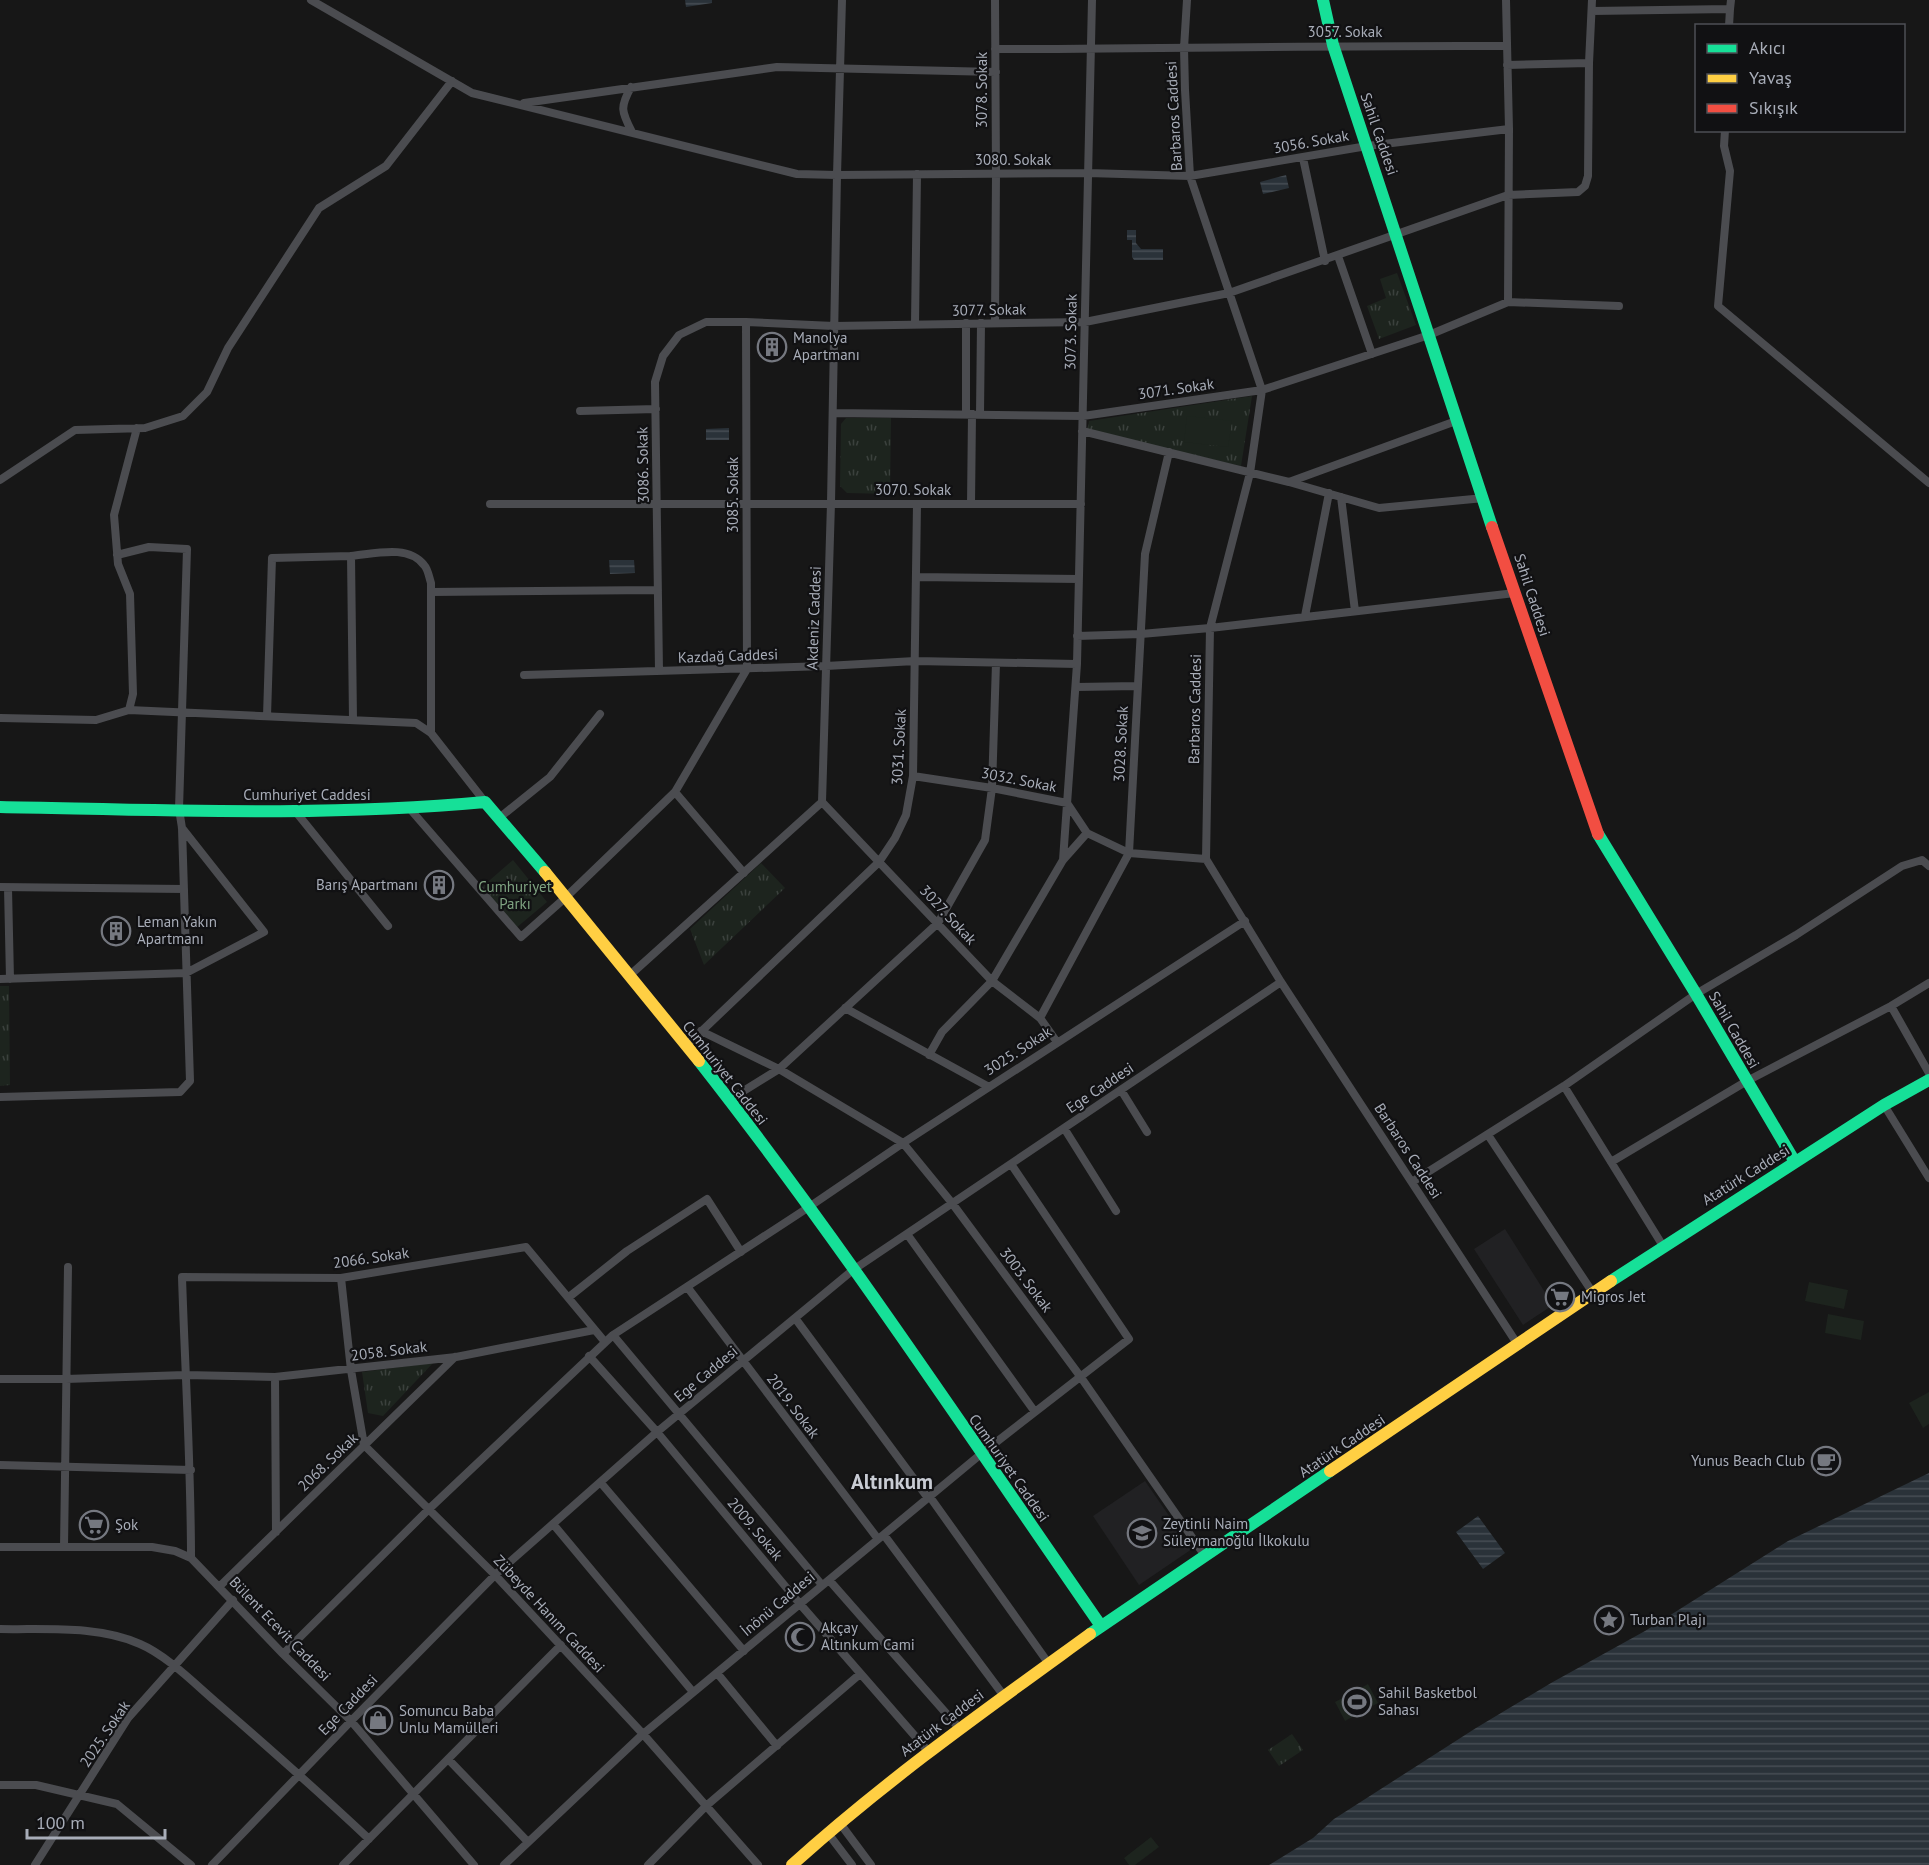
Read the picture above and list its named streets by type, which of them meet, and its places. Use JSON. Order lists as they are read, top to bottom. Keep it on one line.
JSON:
{"streets":{"street":["3057. Sokak","3078. Sokak","Barbaros Caddesi","Sahil Caddesi","3056. Sokak","3080. Sokak","3077. Sokak","3073. Sokak","3071. Sokak","3086. Sokak","3070. Sokak","3085. Sokak","Akdeniz Caddesi","Kazdağ Caddesi","3028. Sokak","3031. Sokak","3032. Sokak","Cumhuriyet Caddesi","3027. Sokak","3025. Sokak","Ege Caddesi","Atatürk Caddesi","2066. Sokak","3003. Sokak","2058. Sokak","2019. Sokak","2068. Sokak","2009. Sokak","İnönü Caddesi","Zübeyde Hanım Caddesi","Bülent Ecevit Caddesi","2025. Sokak"]},"crossings":[["3057. Sokak","3078. Sokak"],["3057. Sokak","Barbaros Caddesi"],["3057. Sokak","Sahil Caddesi"],["3057. Sokak","3073. Sokak"],["3078. Sokak","3080. Sokak"],["3078. Sokak","3077. Sokak"],["Barbaros Caddesi","3056. Sokak"],["Barbaros Caddesi","3080. Sokak"],["Barbaros Caddesi","3077. Sokak"],["Barbaros Caddesi","3071. Sokak"],["Barbaros Caddesi","3025. Sokak"],["Barbaros Caddesi","Ege Caddesi"],["Barbaros Caddesi","Atatürk Caddesi"],["Sahil Caddesi","3056. Sokak"],["Sahil Caddesi","3077. Sokak"],["Sahil Caddesi","3071. Sokak"],["Sahil Caddesi","Atatürk Caddesi"],["3056. Sokak","3080. Sokak"],["3080. Sokak","3073. Sokak"],["3080. Sokak","Akdeniz Caddesi"],["3077. Sokak","3073. Sokak"],["3077. Sokak","3086. Sokak"],["3077. Sokak","3085. Sokak"],["3077. Sokak","Akdeniz Caddesi"],["3073. Sokak","3071. Sokak"],["3073. Sokak","3070. Sokak"],["3073. Sokak","Kazdağ Caddesi"],["3073. Sokak","3032. Sokak"],["3071. Sokak","Akdeniz Caddesi"],["3086. Sokak","3070. Sokak"],["3086. Sokak","3085. Sokak"],["3086. Sokak","Kazdağ Caddesi"],["3070. Sokak","3085. Sokak"],["3070. Sokak","Akdeniz Caddesi"],["3070. Sokak","3031. Sokak"],["3085. Sokak","Kazdağ Caddesi"],["Akdeniz Caddesi","Kazdağ Caddesi"],["Akdeniz Caddesi","3027. Sokak"],["Kazdağ Caddesi","3031. Sokak"],["3028. Sokak","3027. Sokak"],["3031. Sokak","3032. Sokak"],["3031. Sokak","Cumhuriyet Caddesi"],["3031. Sokak","3027. Sokak"],["3031. Sokak","3003. Sokak"],["Cumhuriyet Caddesi","3025. Sokak"],["Cumhuriyet Caddesi","Ege Caddesi"],["Cumhuriyet Caddesi","Atatürk Caddesi"],["Cumhuriyet Caddesi","İnönü Caddesi"],["3027. Sokak","3025. Sokak"],["3025. Sokak","3003. Sokak"],["3025. Sokak","2019. Sokak"],["3025. Sokak","2009. Sokak"],["3025. Sokak","Zübeyde Hanım Caddesi"],["3025. Sokak","Bülent Ecevit Caddesi"],["Ege Caddesi","3003. Sokak"],["Ege Caddesi","2019. Sokak"],["Ege Caddesi","2009. Sokak"],["Ege Caddesi","İnönü Caddesi"],["Ege Caddesi","Zübeyde Hanım Caddesi"],["Ege Caddesi","Bülent Ecevit Caddesi"],["Atatürk Caddesi","3003. Sokak"],["Atatürk Caddesi","2019. Sokak"],["Atatürk Caddesi","2009. Sokak"],["2066. Sokak","2058. Sokak"],["3003. Sokak","İnönü Caddesi"],["2058. Sokak","2068. Sokak"],["2019. Sokak","İnönü Caddesi"],["2068. Sokak","Zübeyde Hanım Caddesi"],["2068. Sokak","Bülent Ecevit Caddesi"],["2009. Sokak","İnönü Caddesi"],["İnönü Caddesi","Zübeyde Hanım Caddesi"],["Bülent Ecevit Caddesi","2025. Sokak"]],"districts":["Altınkum"],"parks":["Cumhuriyet Parkı"],"places":{"building":["Manolya Apartmanı","Barış Apartmanı","Leman Yakın Apartmanı"],"supermarket":["Migros Jet","Şok"],"cafe":["Yunus Beach Club"],"school or university":["Zeytinli Naim Süleymanoğlu İlkokulu"],"place":["Turban Plajı"],"mosque":["Akçay Altınkum Cami"],"sports":["Sahil Basketbol Sahası"],"shop":["Somuncu Baba Unlu Mamülleri"]},"legend":["Akıcı","Yavaş","Sıkışık"],"scale_bar":"100 m"}
